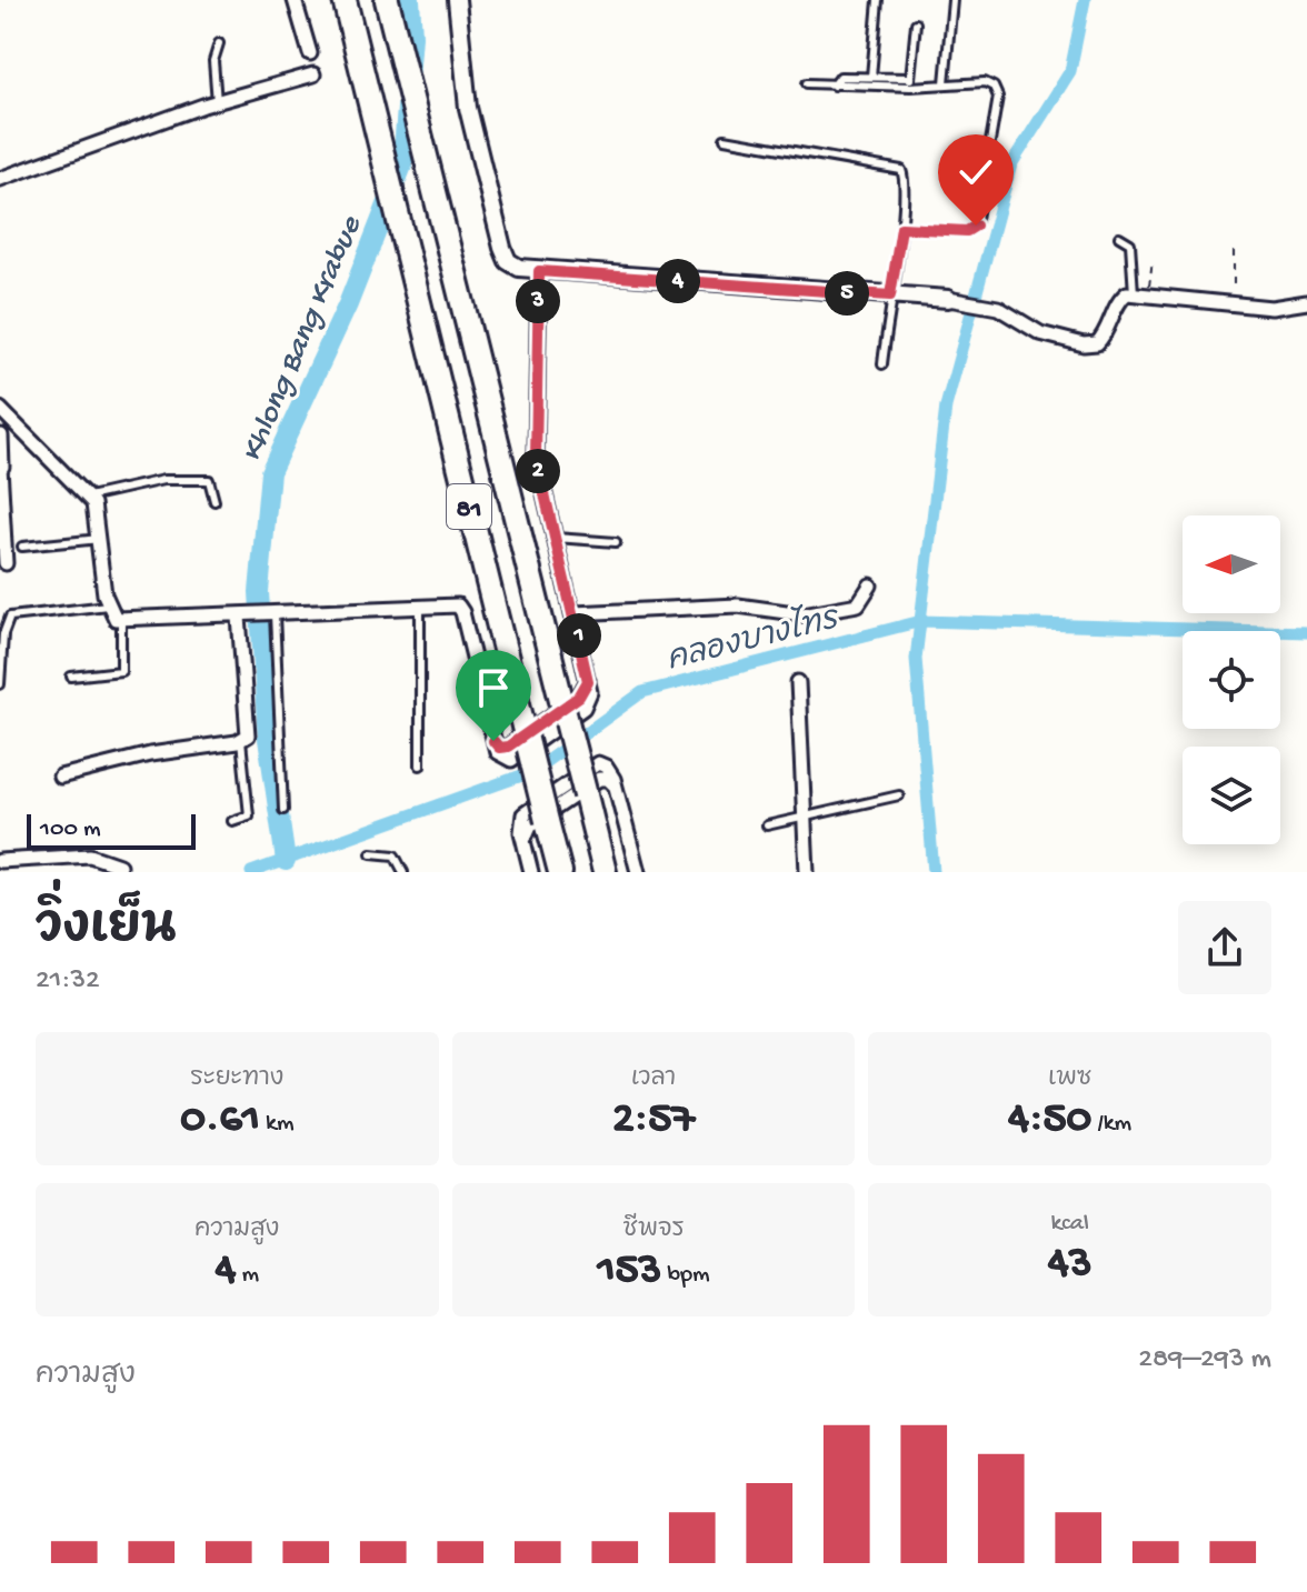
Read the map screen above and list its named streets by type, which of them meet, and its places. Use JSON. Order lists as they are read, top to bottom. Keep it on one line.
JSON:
{"streets":{"highway":["81"]},"water":["Khlong Bang Krabue","คลองบางไทร"],"scale_bar":"100 m","north":"left","page":{"pins":["4","5","3","2","1"],"scale":"100 m","heading":["วิ่งเย็น","21:32"],"stats":[["ระยะทาง","0.61 km"],["เวลา","2:57"],["เพซ","4:50 /km"],["ความสูง","4 m"],["ชีพจร","153 bpm"],["kcal","43"]],"chart":["ความสูง","289–293 m"]}}
